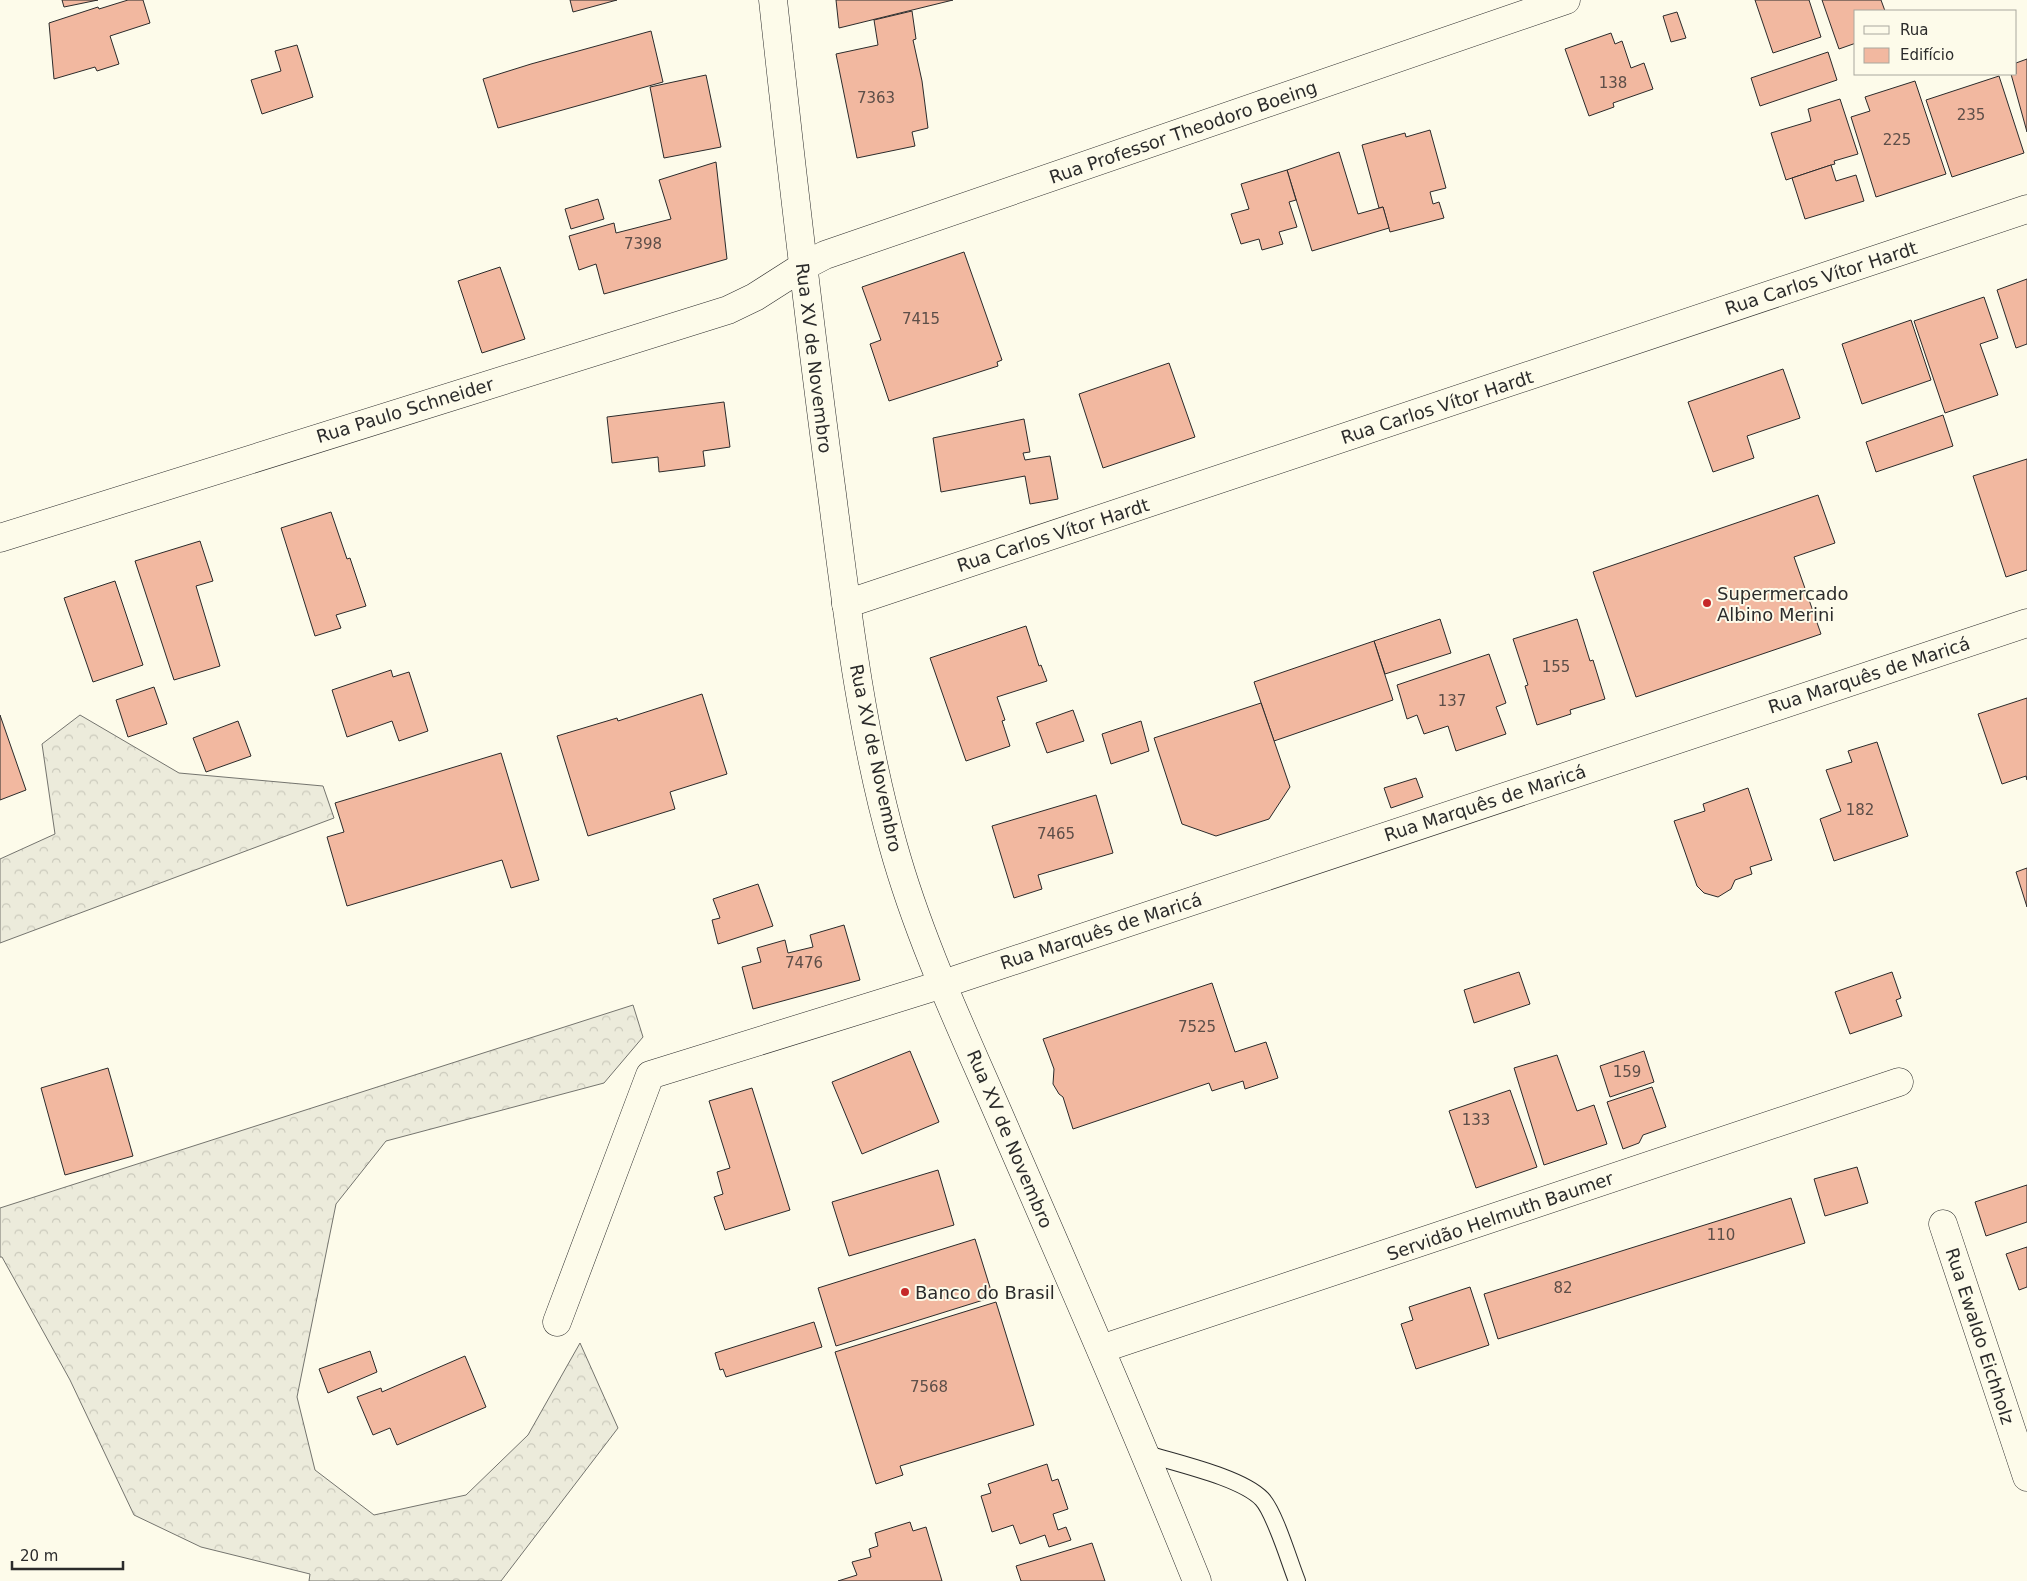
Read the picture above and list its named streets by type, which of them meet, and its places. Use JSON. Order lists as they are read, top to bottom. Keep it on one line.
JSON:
{"streets":{"street":["Rua Professor Theodoro Boeing","Rua Carlos Vítor Hardt","Rua XV de Novembro","Rua Paulo Schneider","Rua Marquês de Maricá","Servidão Helmuth Baumer","Rua Ewaldo Eichholz"]},"crossings":[["Rua Professor Theodoro Boeing","Rua XV de Novembro"],["Rua Professor Theodoro Boeing","Rua Paulo Schneider"],["Rua Carlos Vítor Hardt","Rua XV de Novembro"],["Rua XV de Novembro","Rua Paulo Schneider"],["Rua XV de Novembro","Rua Marquês de Maricá"],["Rua XV de Novembro","Servidão Helmuth Baumer"]],"places":["Supermercado Albino Merini","Banco do Brasil"],"house_numbers":["138","7363","235","225","7398","7415","155","137","182","7465","7476","7525","159","133","110","82","7568"],"legend":["Rua","Edifício"],"scale_bar":"20 m"}
